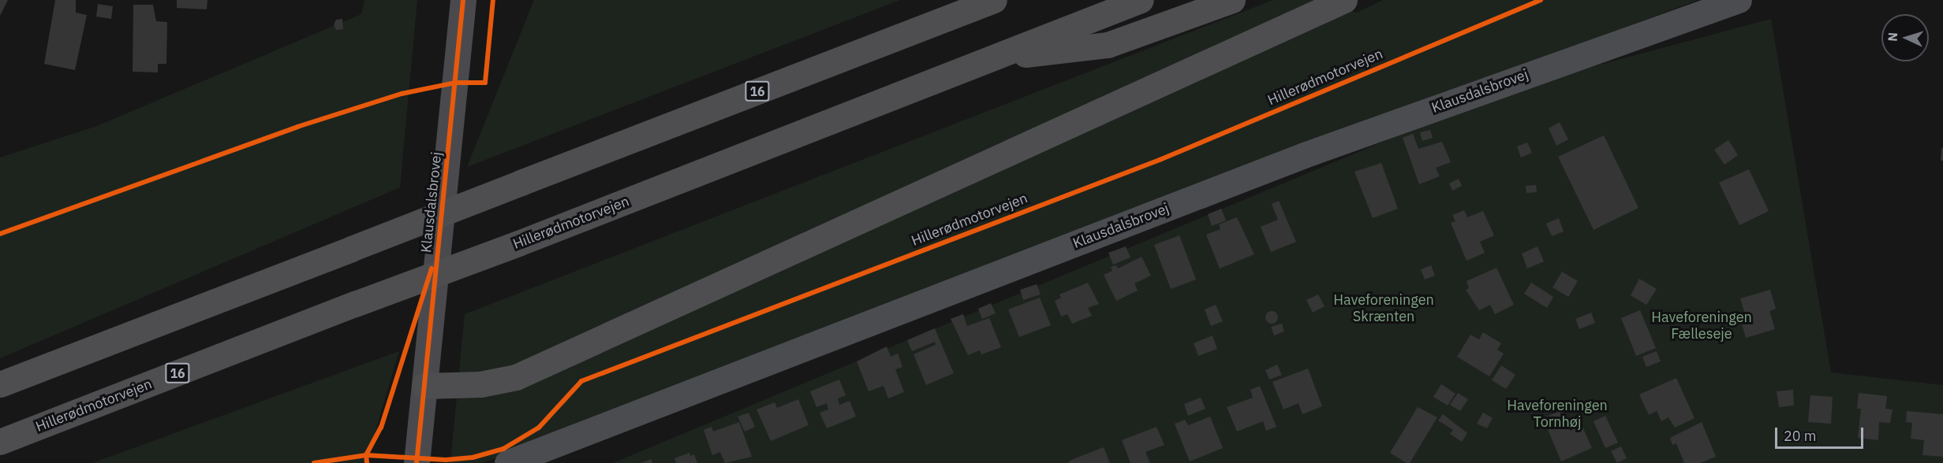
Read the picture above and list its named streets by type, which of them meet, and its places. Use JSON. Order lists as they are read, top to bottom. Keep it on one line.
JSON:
{"streets":{"highway":["Hillerødmotorvejen","16"],"street":["Klausdalsbrovej"]},"parks":["Haveforeningen Skrænten","Haveforeningen Fælleseje","Haveforeningen Tornhøj"],"scale_bar":"20 m","north":"left"}
